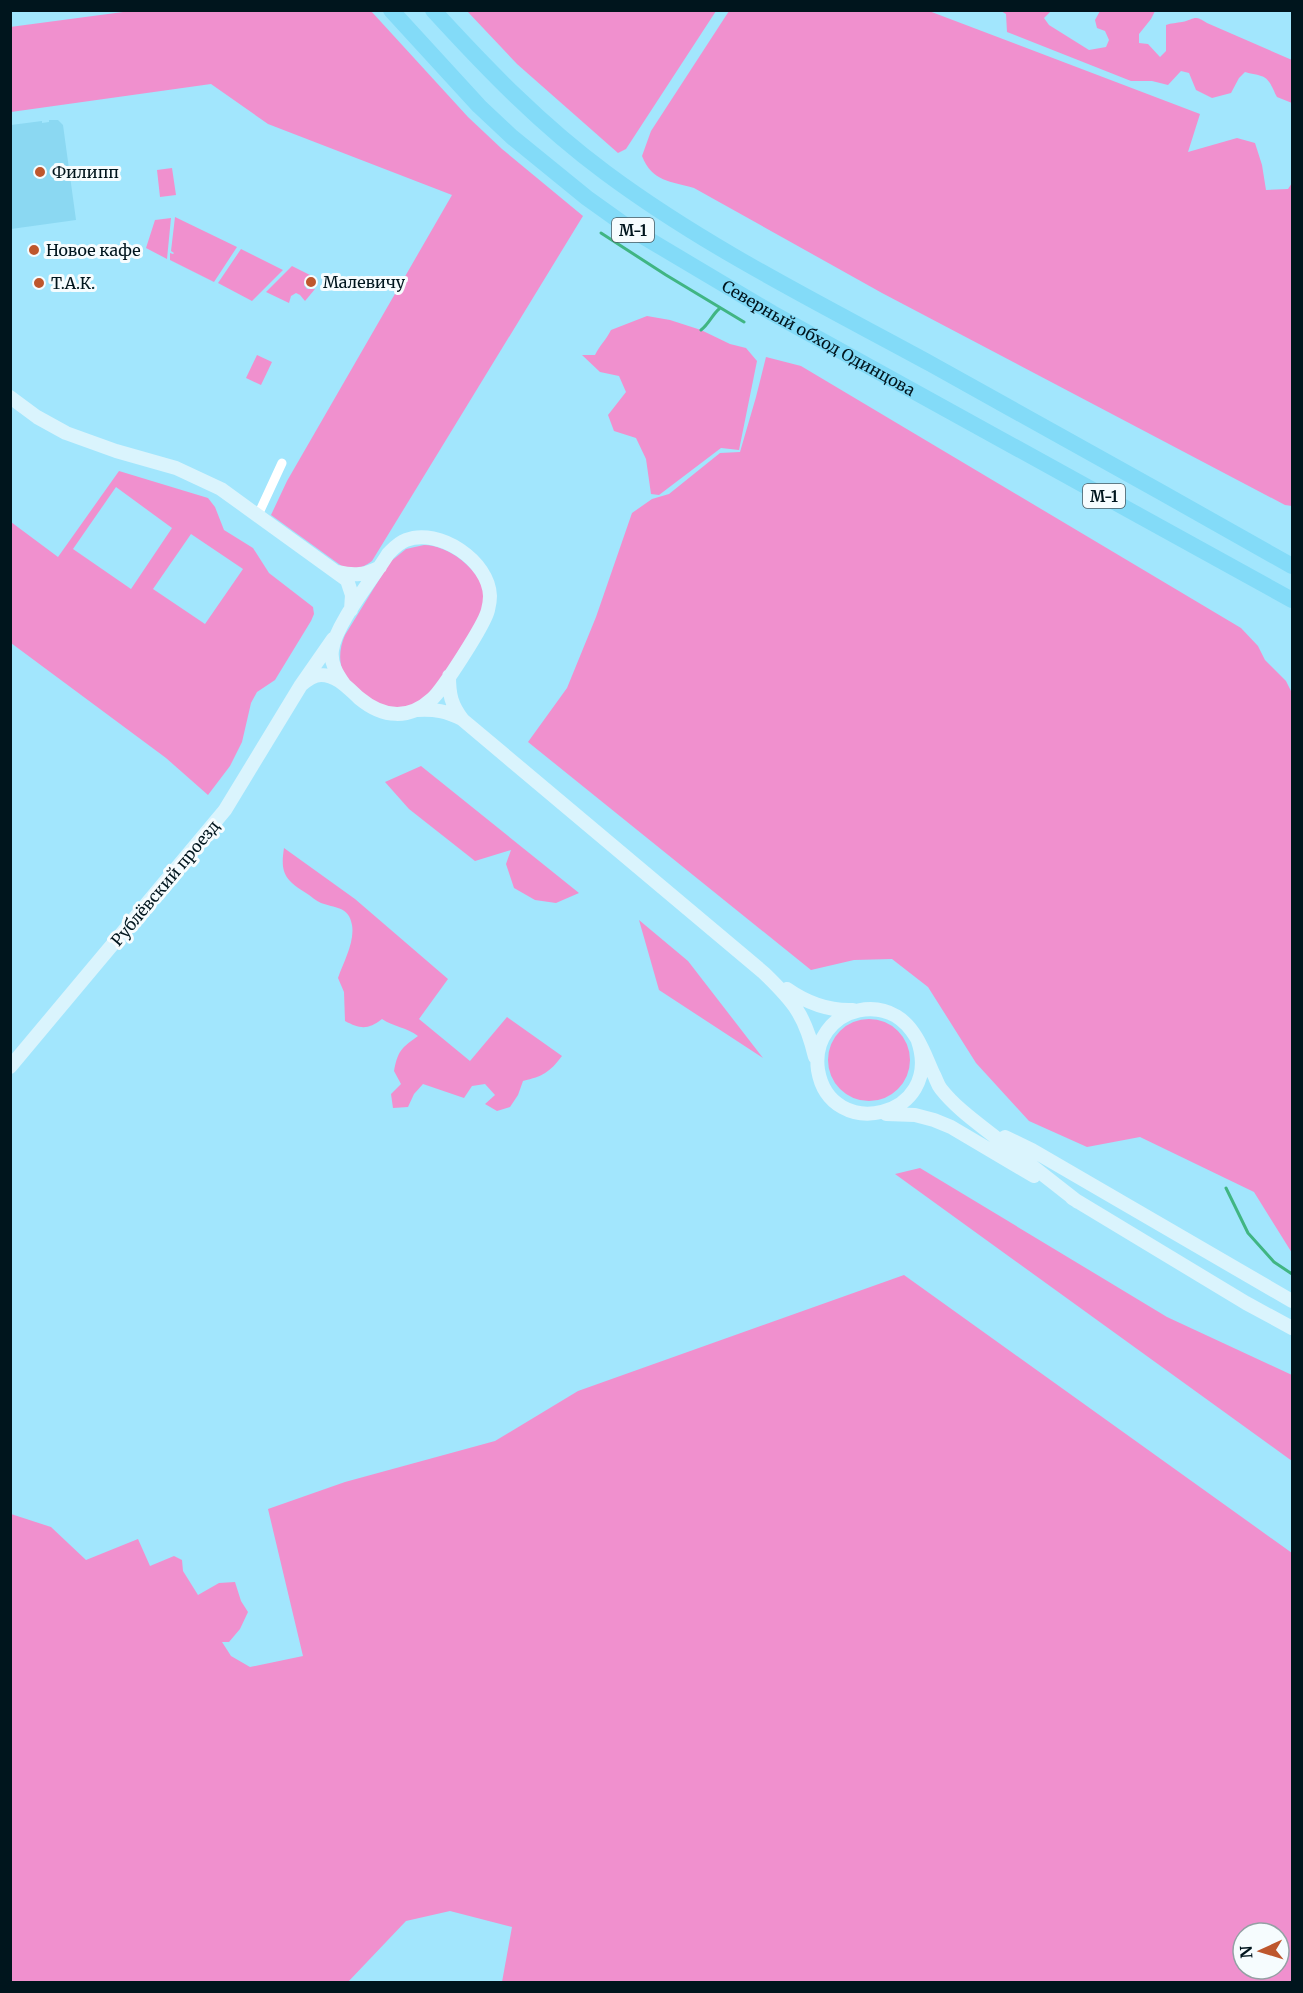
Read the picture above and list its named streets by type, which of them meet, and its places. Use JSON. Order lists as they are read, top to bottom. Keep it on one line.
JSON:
{"streets":{"highway":["М-1","Северный обход Одинцова"],"street":["Рублёвский проезд"]},"places":["Филипп","Новое кафе","Малевичу","Т.А.К."],"north":"left"}
